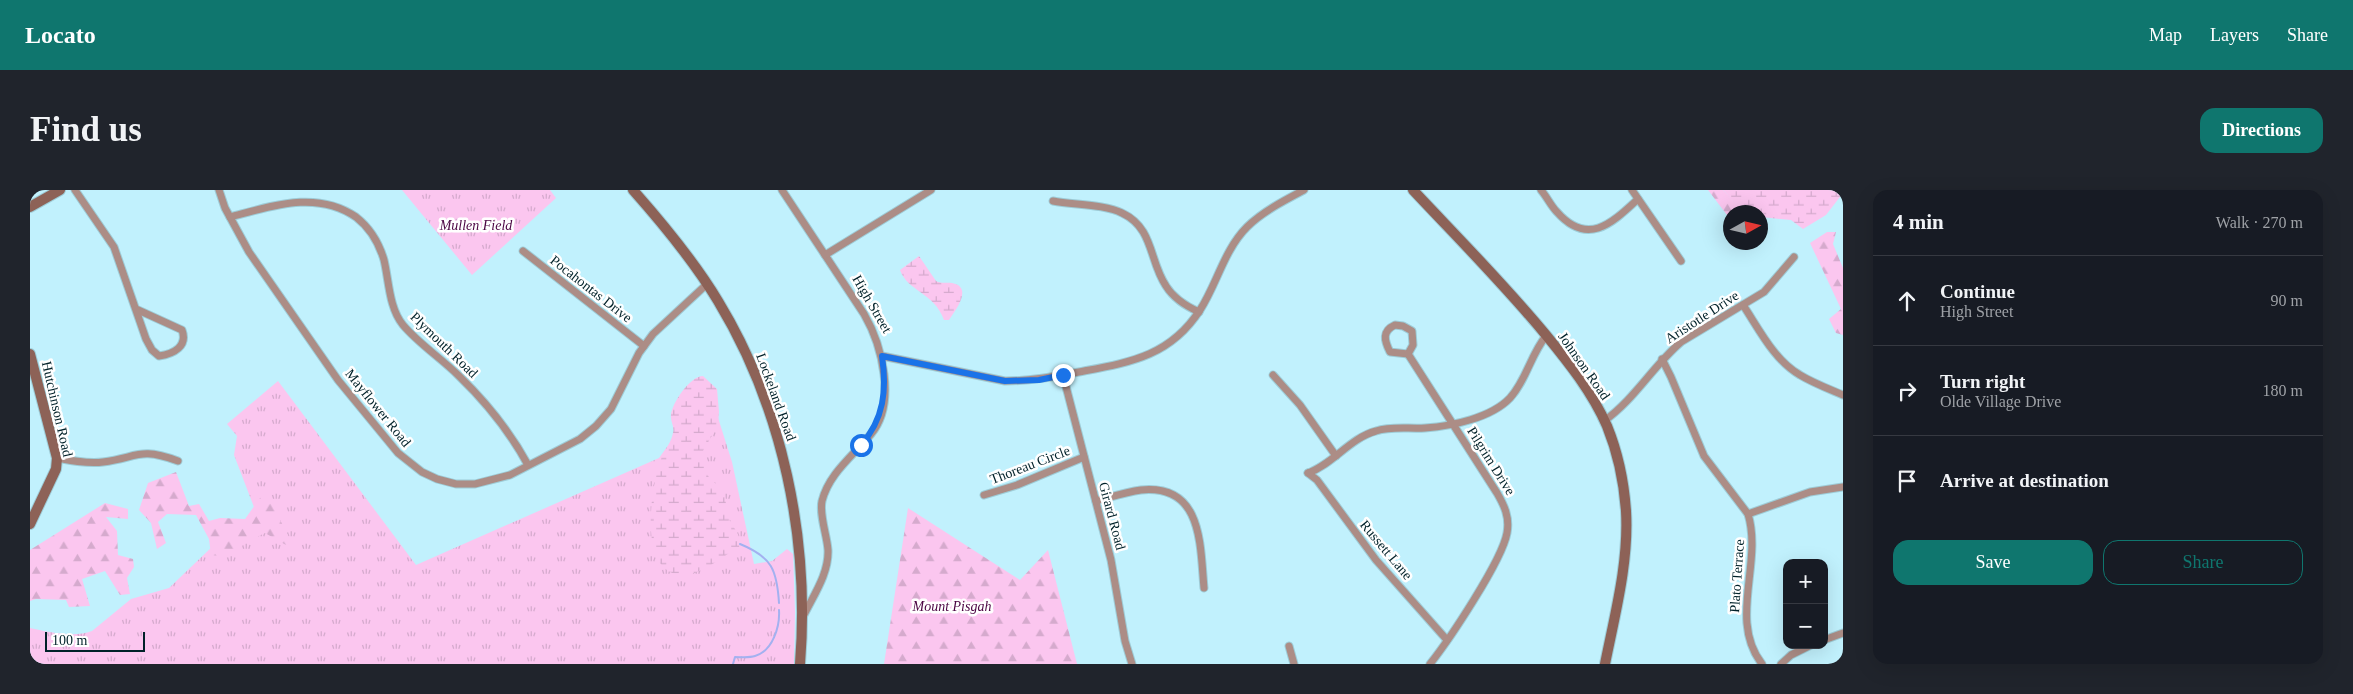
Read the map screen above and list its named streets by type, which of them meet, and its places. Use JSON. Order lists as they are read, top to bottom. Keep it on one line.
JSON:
{"streets":{"street":["Pocahontas Drive","High Street","Aristotle Drive","Plymouth Road","Johnson Road","Lockeland Road","Mayflower Road","Hutchinson Road","Pilgrim Drive","Thoreau Circle","Girard Road","Russett Lane","Plato Terrace"]},"crossings":[["Pocahontas Drive","Mayflower Road"],["High Street","Lockeland Road"],["Aristotle Drive","Johnson Road"],["Aristotle Drive","Plato Terrace"],["Plymouth Road","Mayflower Road"],["Lockeland Road","Mayflower Road"],["Pilgrim Drive","Russett Lane"],["Thoreau Circle","Girard Road"]],"parks":["Mullen Field","Mount Pisgah"],"scale_bar":"100 m","north":"right","page":{"header":"Locato","nav":["Map","Layers","Share"],"buttons":["Directions",["Save","Share"]],"title":"Find us","heading":["4 min","Walk · 270 m"],"list":[["Continue","High Street","90 m"],["Turn right","Olde Village Drive","180 m"],"Arrive at destination"],"map_buttons":["+","−"],"scale":"100 m"}}
